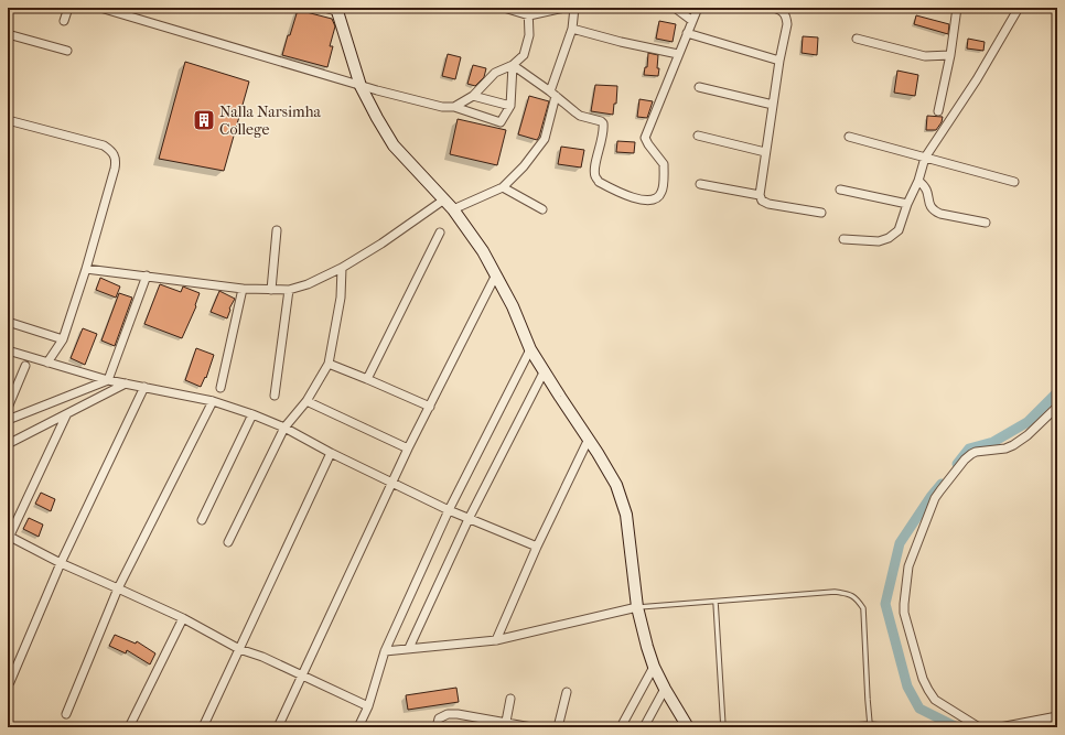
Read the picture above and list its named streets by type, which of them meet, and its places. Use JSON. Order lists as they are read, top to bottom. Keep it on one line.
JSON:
{"places":{"building":["Nalla Narsimha College"]}}
